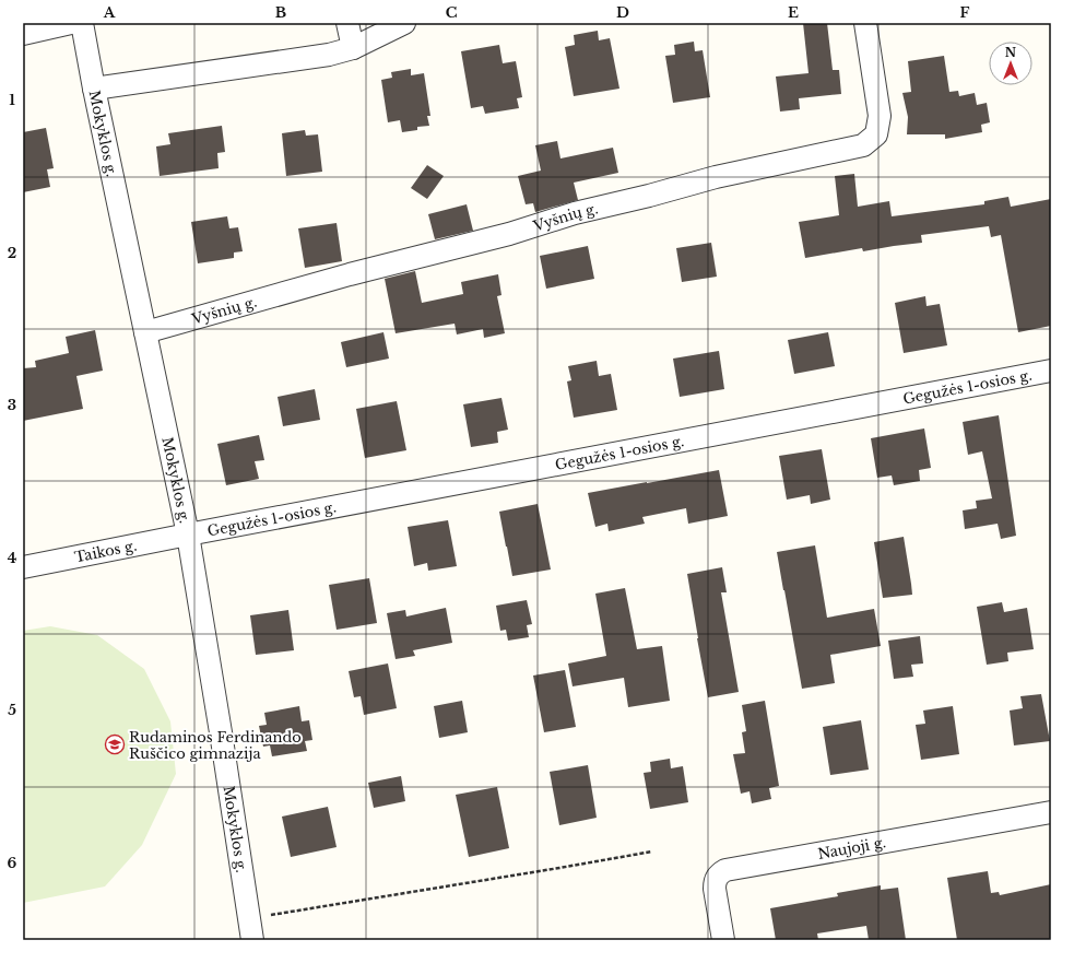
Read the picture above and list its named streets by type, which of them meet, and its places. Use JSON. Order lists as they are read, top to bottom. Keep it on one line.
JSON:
{"streets":{"street":["Mokyklos g.","Vyšnių g.","Gegužės 1-osios g.","Taikos g.","Naujoji g."]},"crossings":[["Mokyklos g.","Vyšnių g."],["Mokyklos g.","Gegužės 1-osios g."],["Mokyklos g.","Taikos g."],["Gegužės 1-osios g.","Taikos g."]],"places":{"school or university":["Rudaminos Ferdinando Ruščico gimnazija"]},"north":"top","grid":{"columns":["A","B","C","D","E","F"],"rows":["1","2","3","4","5","6"]}}
